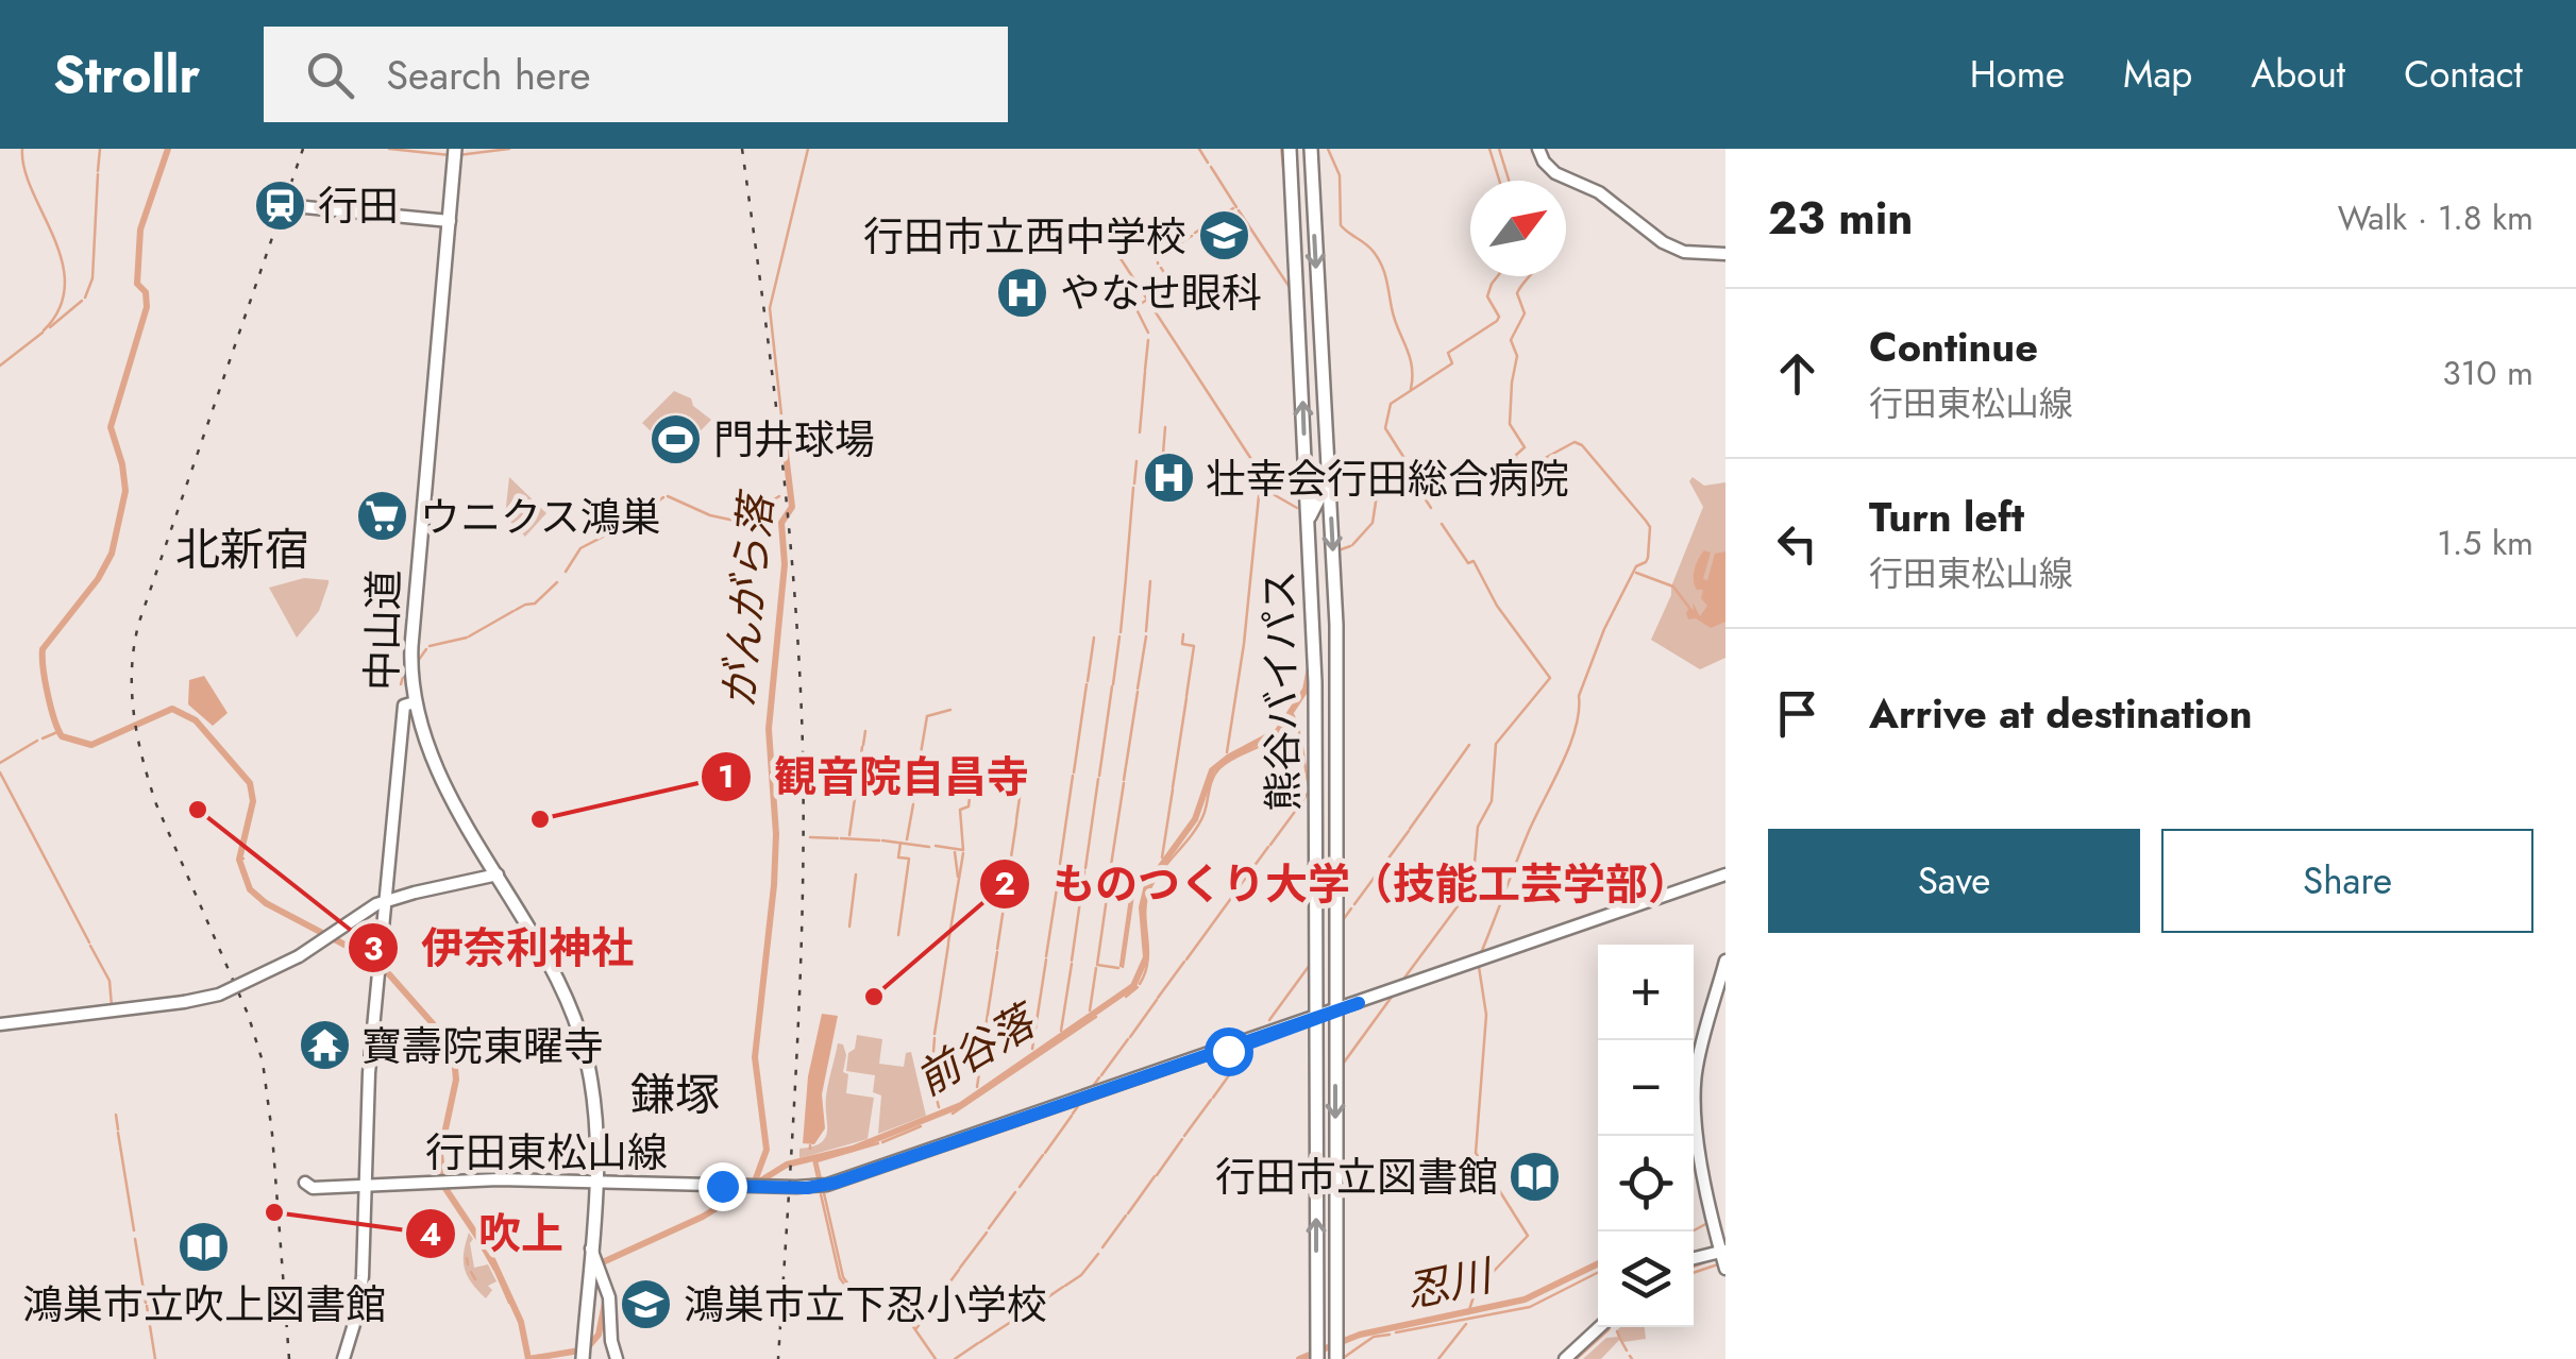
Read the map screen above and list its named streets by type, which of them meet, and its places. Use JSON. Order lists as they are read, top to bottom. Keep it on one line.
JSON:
{"streets":{"highway":["中山道","熊谷バイパス"],"main road":["行田東松山線"]},"crossings":[["中山道","行田東松山線"],["熊谷バイパス","行田東松山線"]],"districts":["北新宿","鎌塚"],"water":["がんがら落","前谷落","忍川"],"places":{"station":["行田"],"school or university":["行田市立西中学校","鴻巣市立下忍小学校"],"hospital":["やなせ眼科","壮幸会行田総合病院"],"sports":["門井球場"],"supermarket":["ウニクス鴻巣"],"other":["伊奈利神社","観音院自昌寺","ものつくり大学（技能工芸学部）","吹上"],"temple":["寶壽院東曜寺"],"library":["行田市立図書館","鴻巣市立吹上図書館"]},"north":"top right","page":{"header":"Strollr","search":"Search here","nav":["Home","Map","About","Contact"],"heading":["23 min","Walk · 1.8 km"],"list":[["Continue","行田東松山線","310 m"],["Turn left","行田東松山線","1.5 km"],"Arrive at destination"],"buttons":["Save","Share"],"map_buttons":["+","−"]}}
